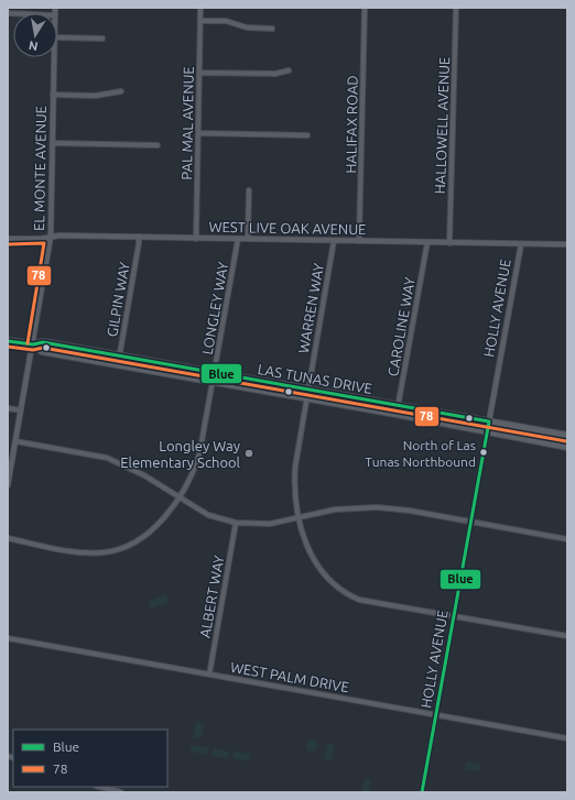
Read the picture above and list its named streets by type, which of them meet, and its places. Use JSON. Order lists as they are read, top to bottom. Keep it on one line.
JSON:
{"streets":{"main road":["LAS TUNAS DRIVE"],"street":["PAL MAL AVENUE","HALIFAX ROAD","HALLOWELL AVENUE","EL MONTE AVENUE","WEST LIVE OAK AVENUE","GILPIN WAY","LONGLEY WAY","WARREN WAY","HOLLY AVENUE","CAROLINE WAY","ALBERT WAY","WEST PALM DRIVE"]},"crossings":[["PAL MAL AVENUE","WEST LIVE OAK AVENUE"],["HALIFAX ROAD","WEST LIVE OAK AVENUE"],["HALLOWELL AVENUE","WEST LIVE OAK AVENUE"],["EL MONTE AVENUE","WEST LIVE OAK AVENUE"],["EL MONTE AVENUE","LAS TUNAS DRIVE"],["WEST LIVE OAK AVENUE","GILPIN WAY"],["WEST LIVE OAK AVENUE","LONGLEY WAY"],["WEST LIVE OAK AVENUE","WARREN WAY"],["WEST LIVE OAK AVENUE","HOLLY AVENUE"],["WEST LIVE OAK AVENUE","CAROLINE WAY"],["GILPIN WAY","LAS TUNAS DRIVE"],["LONGLEY WAY","LAS TUNAS DRIVE"],["WARREN WAY","HOLLY AVENUE"],["WARREN WAY","LAS TUNAS DRIVE"],["HOLLY AVENUE","LAS TUNAS DRIVE"],["HOLLY AVENUE","WEST PALM DRIVE"],["CAROLINE WAY","LAS TUNAS DRIVE"],["ALBERT WAY","WEST PALM DRIVE"]],"places":["North of Las Tunas Northbound","Longley Way Elementary School"],"lines":["transit line 78","transit line Blue"],"legend":["Blue","78"],"north":"bottom"}
